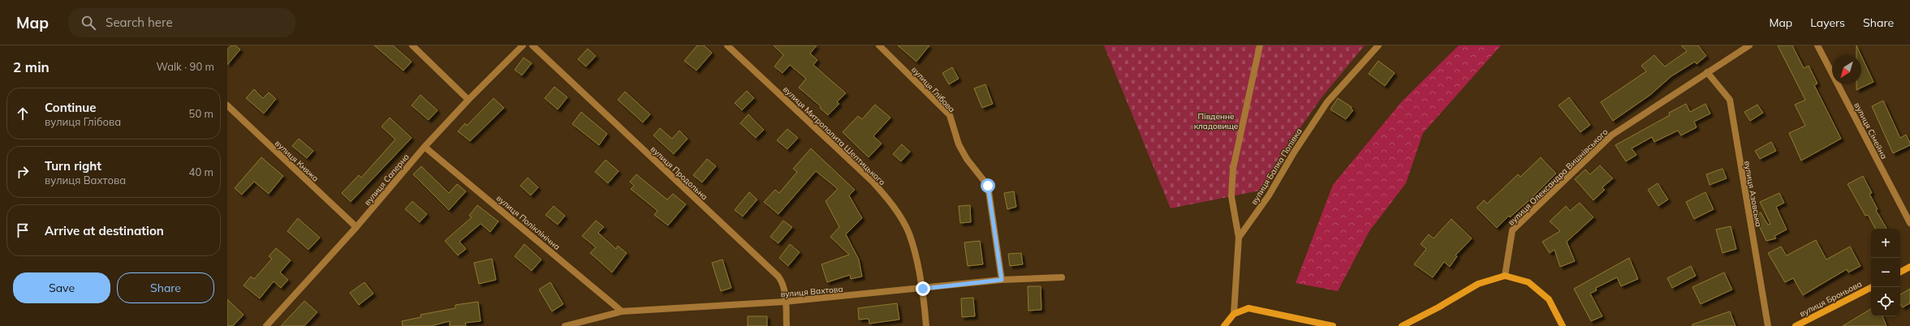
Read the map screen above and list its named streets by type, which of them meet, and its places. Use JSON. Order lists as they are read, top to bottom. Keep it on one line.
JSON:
{"streets":{"street":["вулиця Глібова","вулиця Сімейна","вулиця Митрополита Шептицького","вулиця Княжа","вулиця Балка Попівка","вулиця Продольна","вулиця Олександра Вишнівського","вулиця Саперна","вулиця Азовська","вулиця Поліклінічна","вулиця Вахтова","вулиця Броньова"]},"crossings":[["вулиця Глібова","вулиця Вахтова"],["вулиця Митрополита Шептицького","вулиця Вахтова"],["вулиця Княжа","вулиця Саперна"],["вулиця Продольна","вулиця Вахтова"],["вулиця Олександра Вишнівського","вулиця Азовська"],["вулиця Саперна","вулиця Поліклінічна"],["вулиця Поліклінічна","вулиця Вахтова"]],"parks":["Південне кладовище"],"north":"bottom left","page":{"header":"Map","search":"Search here","nav":["Map","Layers","Share"],"heading":["2 min","Walk · 90 m"],"list":[["Continue","вулиця Глібова","50 m"],["Turn right","вулиця Вахтова","40 m"],"Arrive at destination"],"map_buttons":["+","−"],"buttons":["Save","Share"]}}
